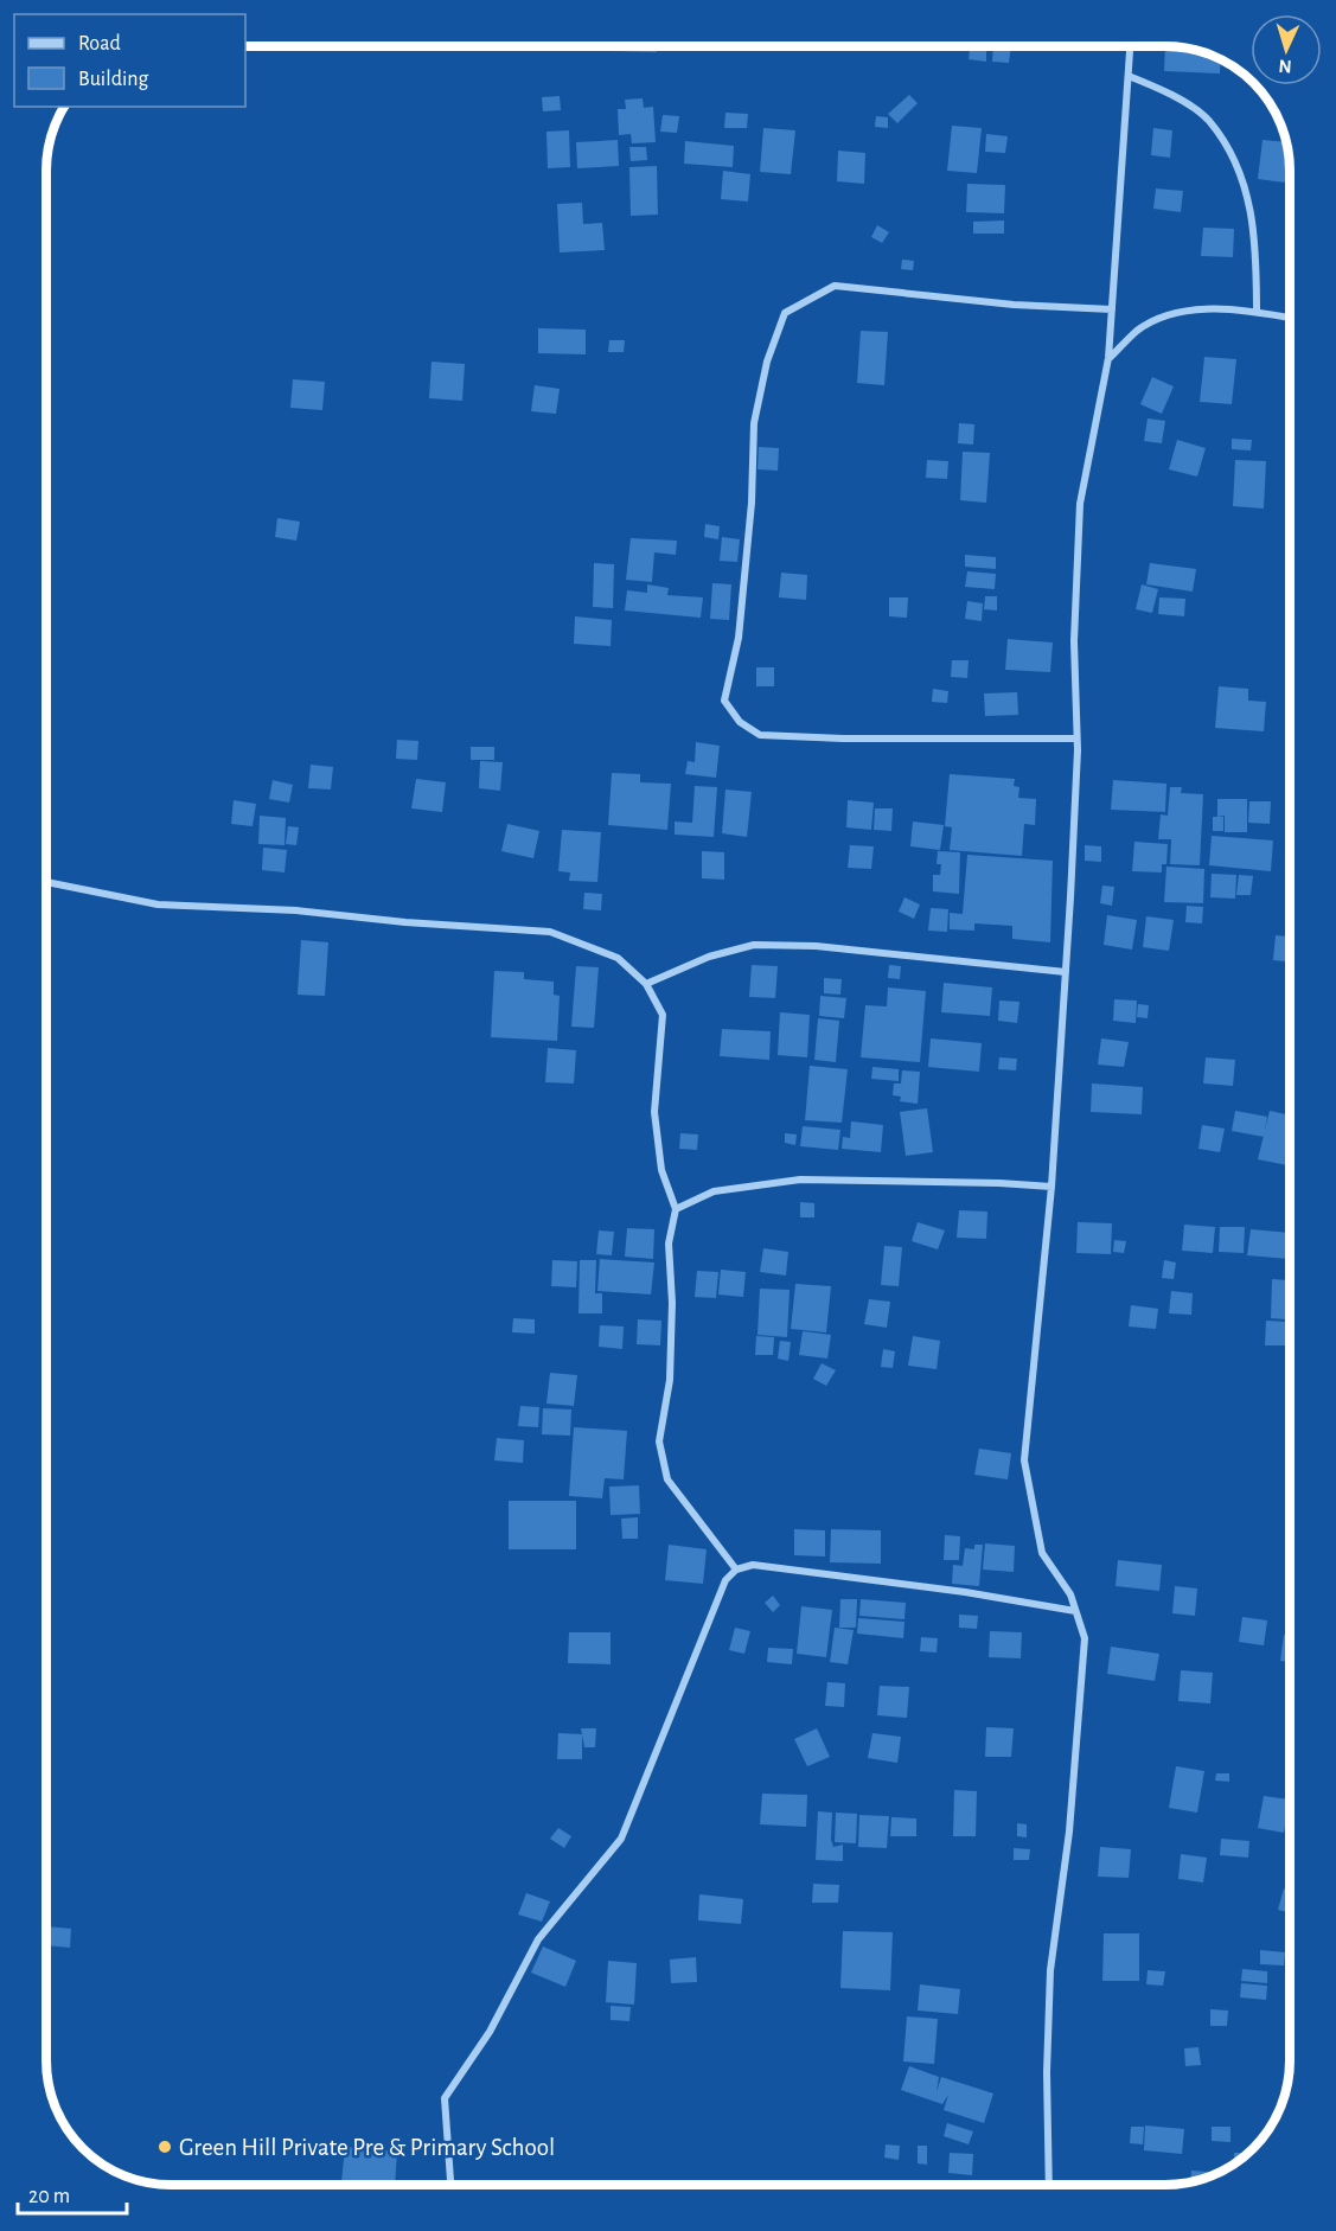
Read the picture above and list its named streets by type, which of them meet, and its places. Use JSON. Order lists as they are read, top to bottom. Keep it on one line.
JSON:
{"places":["Green Hill Private Pre & Primary School"],"legend":["Road","Building"],"scale_bar":"20 m","north":"bottom"}
